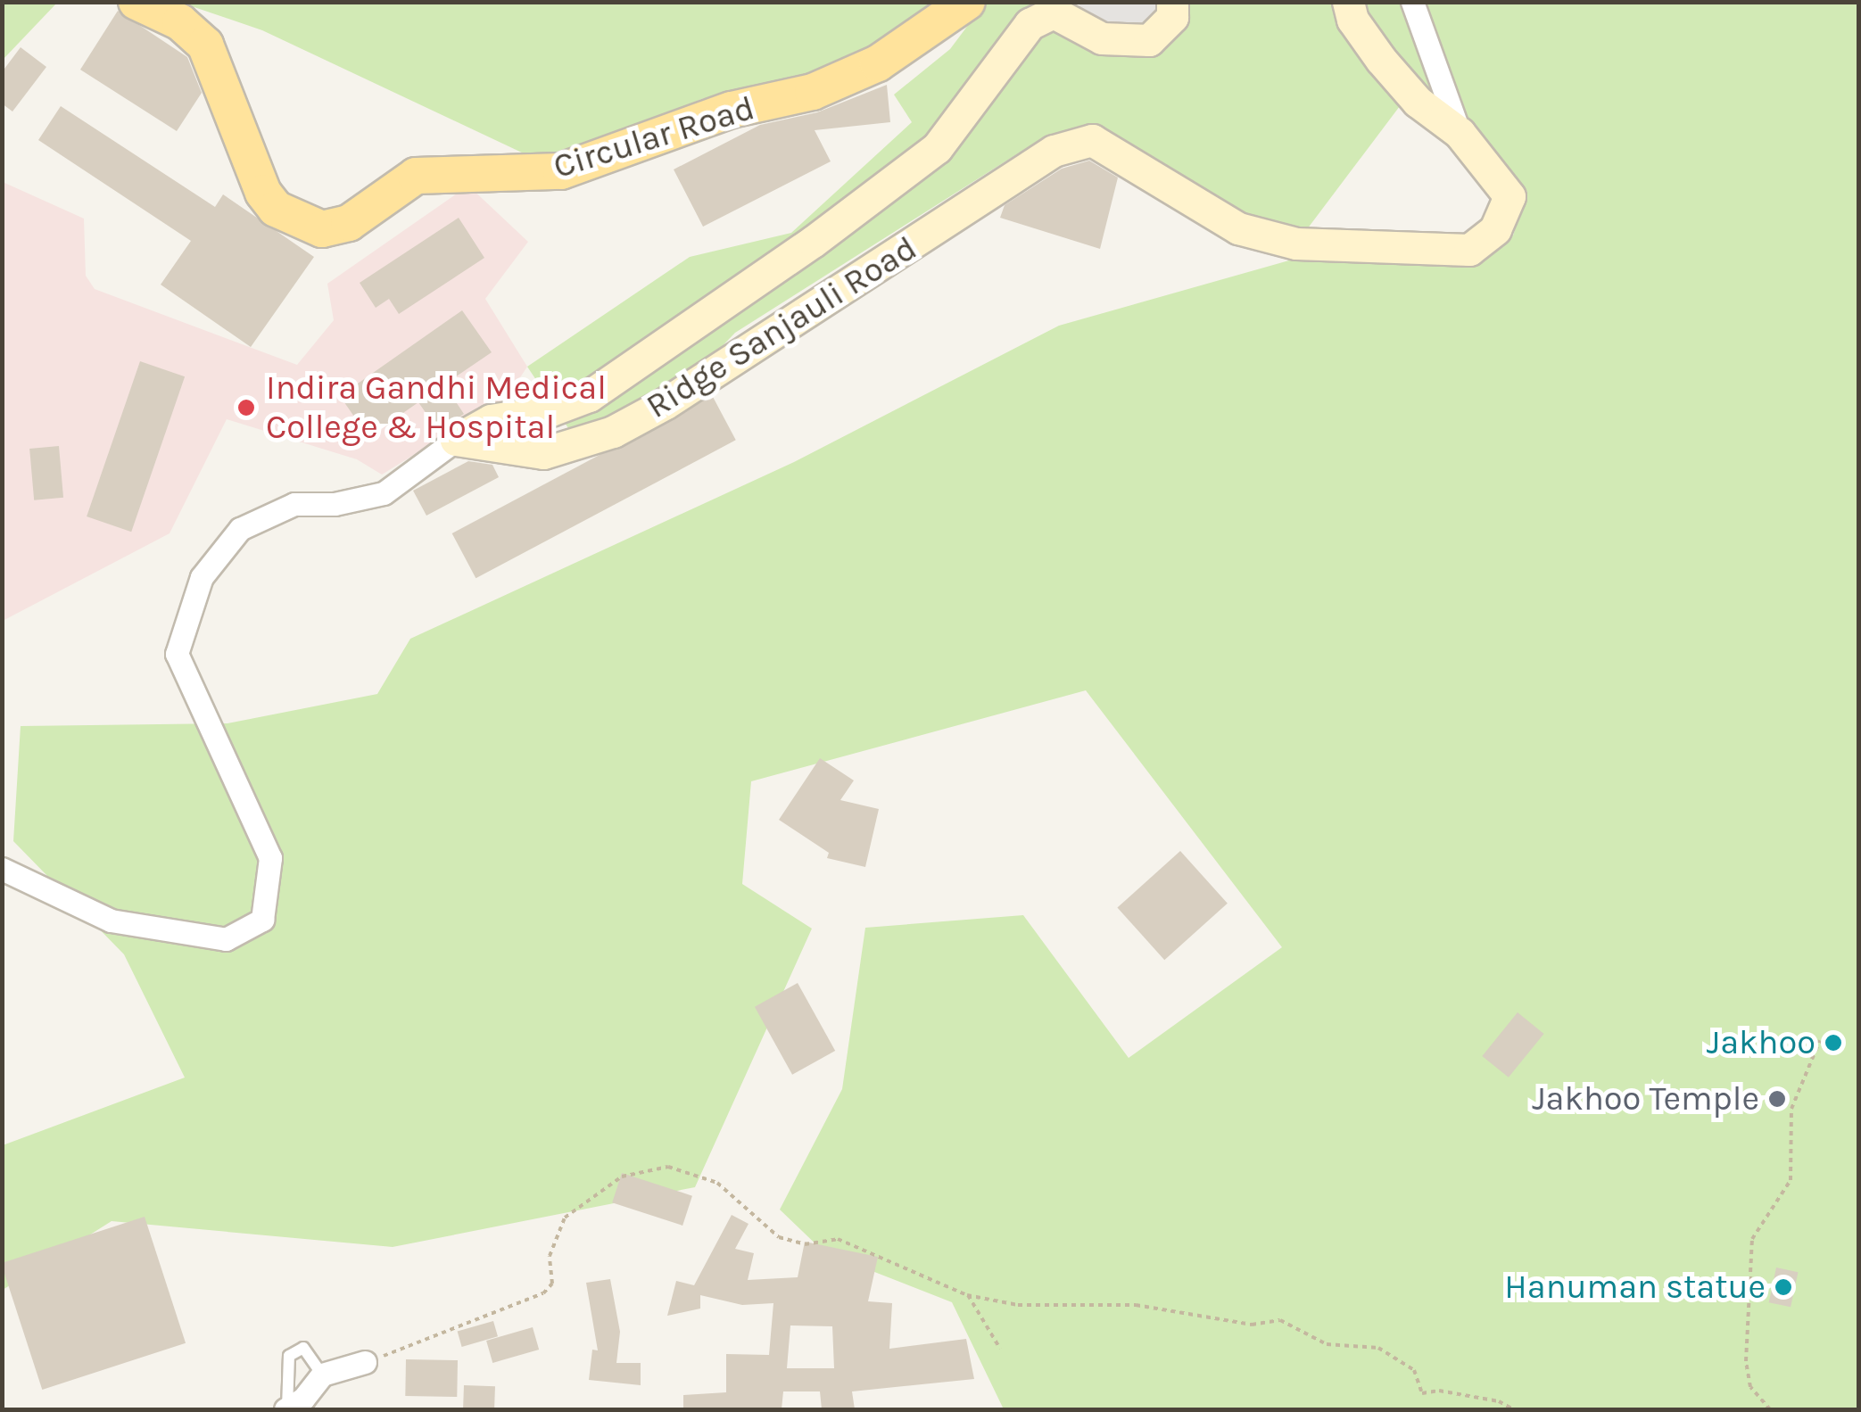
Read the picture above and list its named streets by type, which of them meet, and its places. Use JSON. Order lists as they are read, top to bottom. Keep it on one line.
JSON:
{"streets":{"main road":["Circular Road"],"street":["Ridge Sanjauli Road"]},"places":["Indira Gandhi Medical College & Hospital","Jakhoo","Jakhoo Temple","Hanuman statue"]}
